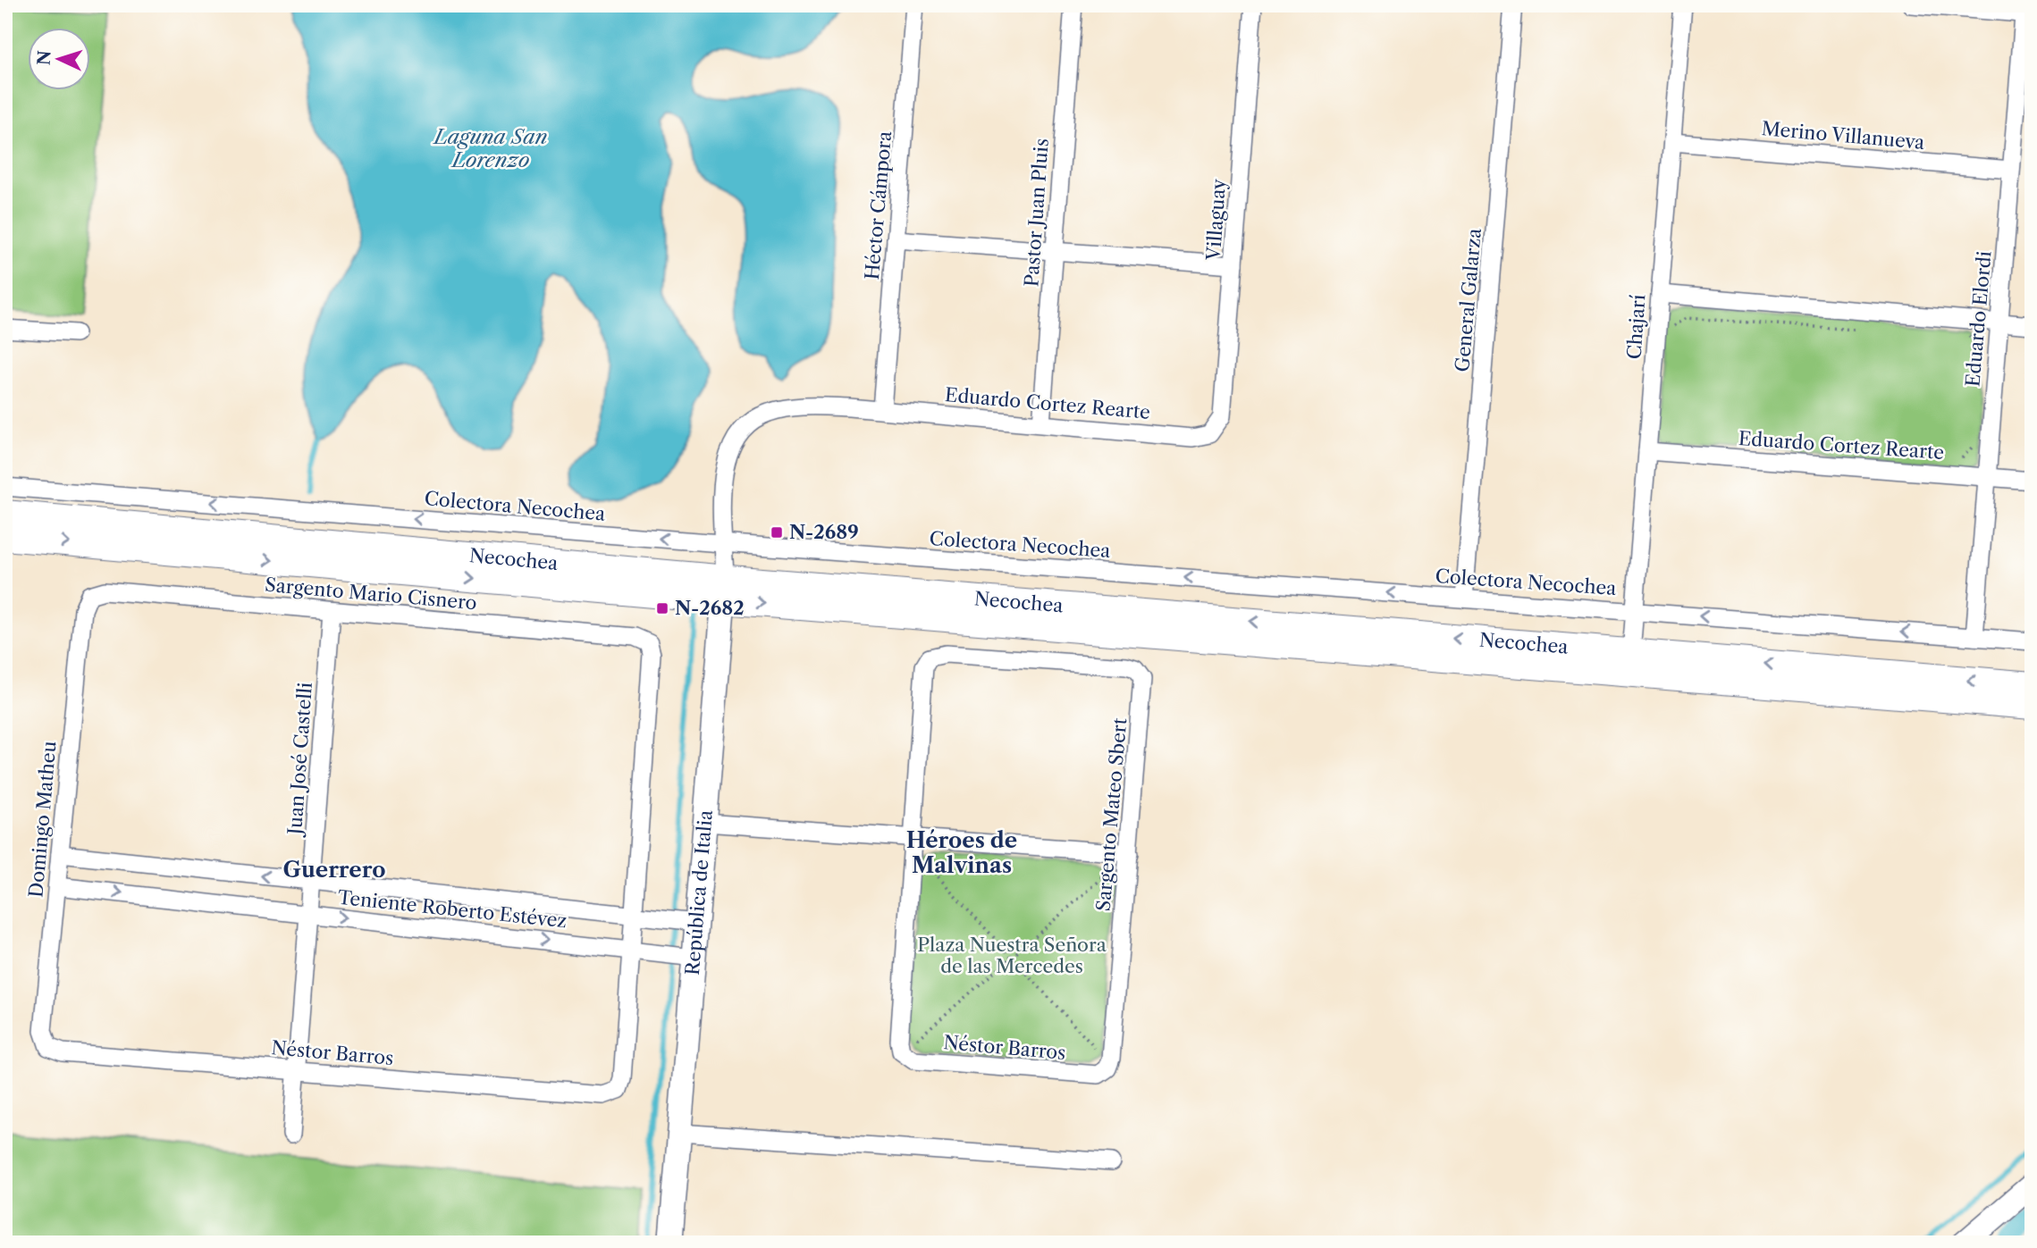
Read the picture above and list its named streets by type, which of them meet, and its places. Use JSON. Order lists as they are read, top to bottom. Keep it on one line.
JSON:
{"streets":{"main road":["Necochea"],"street":["Merino Villanueva","Héctor Cámpora","Pastor Juan Pluis","Villaguay","General Galarza","Eduardo Elordi","Chajarí","Eduardo Cortez Rearte","Colectora Necochea","Sargento Mario Cisnero","Juan José Castelli","Sargento Mateo Sbert","Domingo Matheu","República de Italia","Teniente Roberto Estévez","Néstor Barros"]},"crossings":[["Merino Villanueva","Eduardo Elordi"],["Merino Villanueva","Chajarí"],["Héctor Cámpora","Eduardo Cortez Rearte"],["Pastor Juan Pluis","Eduardo Cortez Rearte"],["Villaguay","Eduardo Cortez Rearte"],["General Galarza","Colectora Necochea"],["Eduardo Elordi","Eduardo Cortez Rearte"],["Eduardo Elordi","Colectora Necochea"],["Chajarí","Eduardo Cortez Rearte"],["Chajarí","Colectora Necochea"],["Chajarí","Necochea"],["Eduardo Cortez Rearte","Colectora Necochea"],["Eduardo Cortez Rearte","República de Italia"],["Colectora Necochea","República de Italia"],["Necochea","República de Italia"],["Sargento Mario Cisnero","Juan José Castelli"],["Sargento Mario Cisnero","Domingo Matheu"],["Sargento Mario Cisnero","Teniente Roberto Estévez"],["Juan José Castelli","Teniente Roberto Estévez"],["Juan José Castelli","Néstor Barros"],["Sargento Mateo Sbert","Néstor Barros"],["Domingo Matheu","Teniente Roberto Estévez"],["Domingo Matheu","Néstor Barros"],["República de Italia","Teniente Roberto Estévez"],["Teniente Roberto Estévez","Néstor Barros"]],"one_way":["Colectora Necochea"],"districts":["Héroes de Malvinas","Guerrero"],"water":["Laguna San Lorenzo"],"parks":["Plaza Nuestra Señora de las Mercedes"],"places":{"transit":["N-2689","N-2682"]},"north":"left"}
